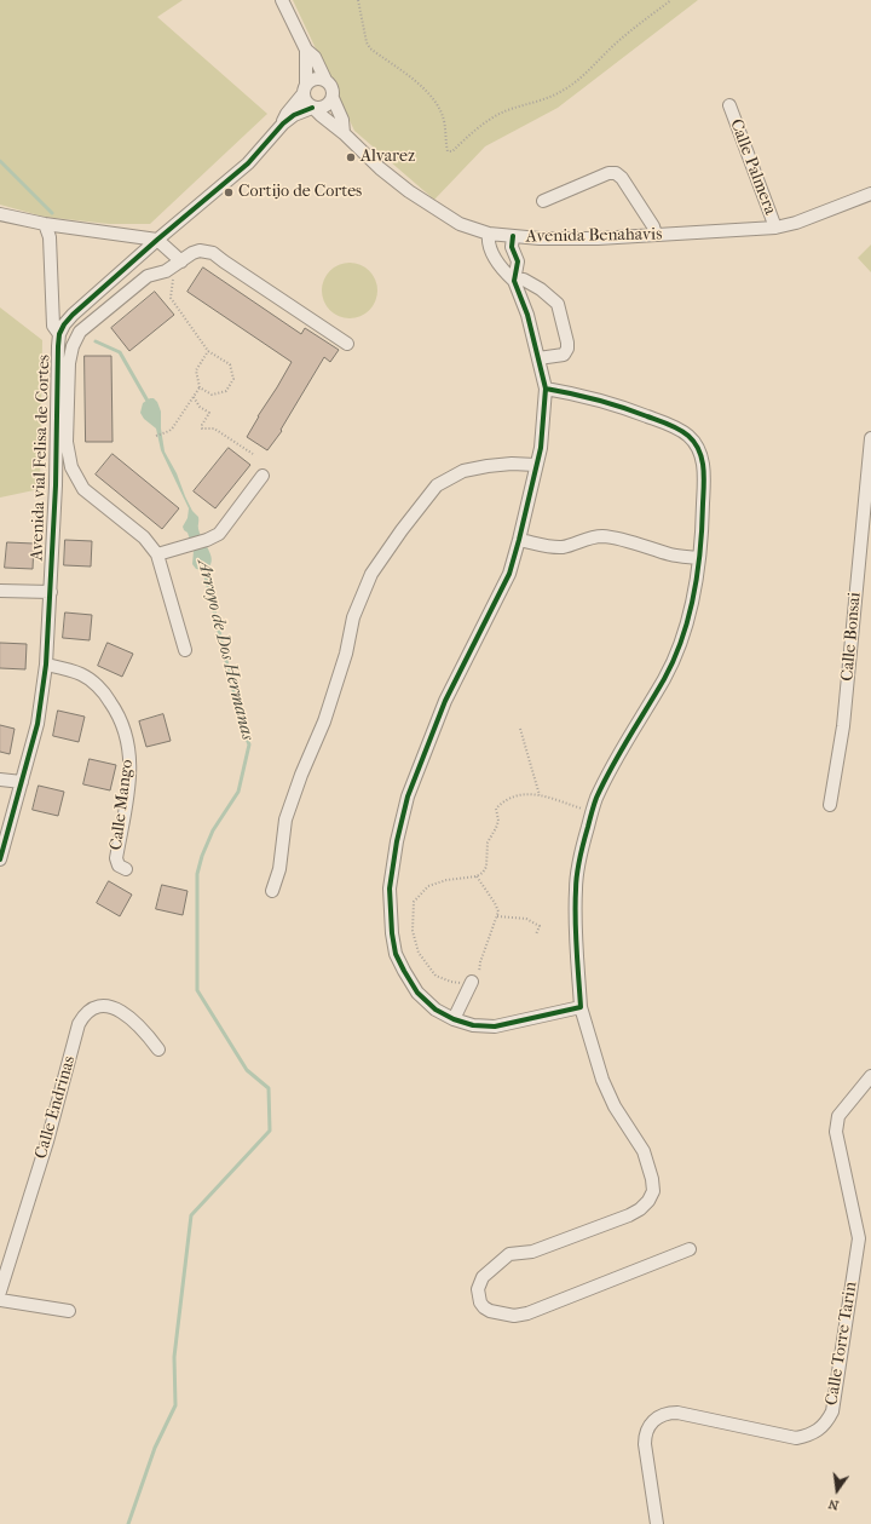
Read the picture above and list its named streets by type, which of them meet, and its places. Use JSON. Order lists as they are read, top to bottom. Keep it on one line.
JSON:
{"streets":{"street":["Calle Palmera","Avenida Benahavis","Avenida vial Felisa de Cortes","Calle Bonsai","Calle Mango","Calle Endrinas","Calle Torre Tarin"]},"crossings":[["Calle Palmera","Avenida Benahavis"],["Avenida Benahavis","Avenida vial Felisa de Cortes"],["Avenida vial Felisa de Cortes","Calle Mango"]],"water":["Arroyo de Dos Hermanas"],"places":["Alvarez","Cortijo de Cortes"],"north":"bottom"}
